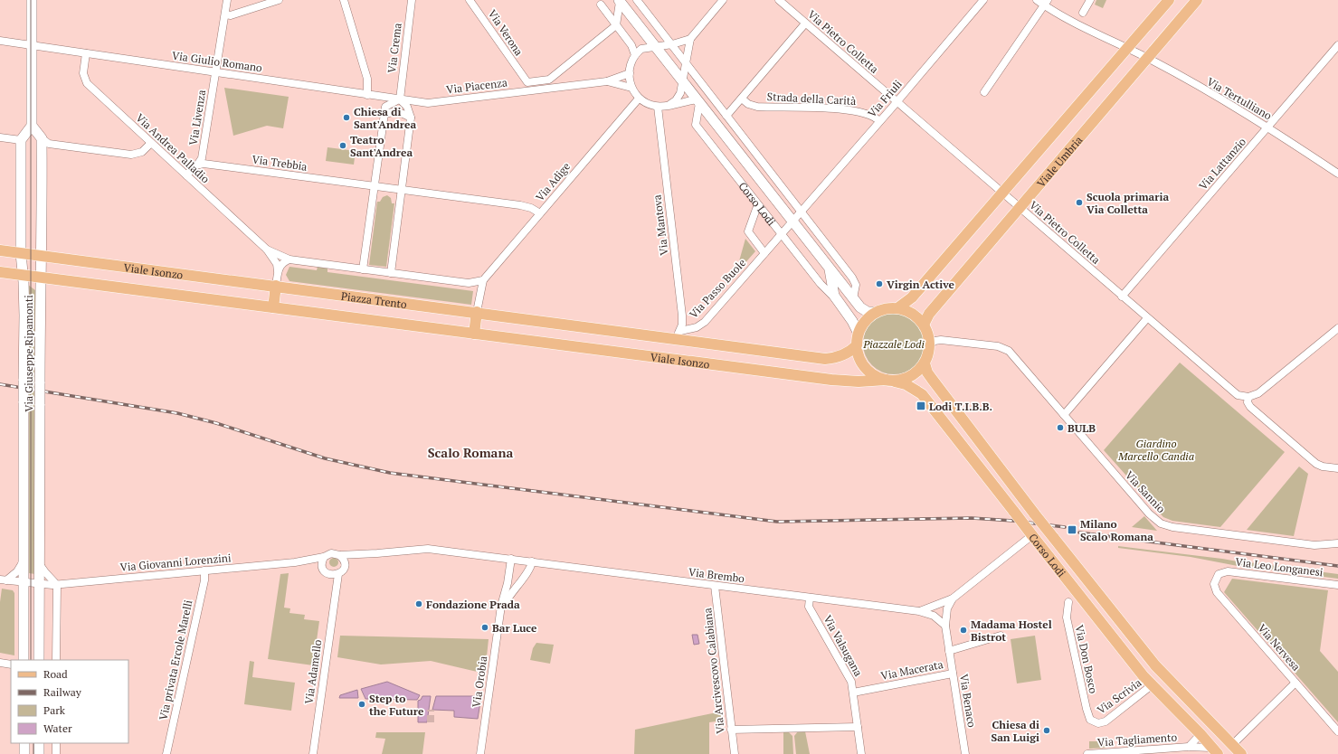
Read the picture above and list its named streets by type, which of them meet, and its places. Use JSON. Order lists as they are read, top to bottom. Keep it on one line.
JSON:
{"streets":{"main road":["Viale Umbria","Corso Lodi","Viale Isonzo","Piazza Trento"],"street":["Via Verona","Via Pietro Colletta","Via Crema","Via Giulio Romano","Via Piacenza","Strada della Carità","Via Friuli","Via Tertulliano","Via Livenza","Via Andrea Palladio","Via Trebbia","Via Lattanzio","Via Adige","Via Mantova","Via Passo Buole","Via Giuseppe Ripamonti","Via Sannio","Via Giovanni Lorenzini","Via Leo Longanesi","Via Brembo","Via Valsugana","Via Nervesa","Via Don Bosco","Via privata Ercole Marelli","Via Macerata","Via Arcivescovo Calabiana","Via Adamello","Via Orobia","Via Scrivia","Via Benaco","Via Tagliamento"]},"crossings":[["Via Pietro Colletta","Via Friuli"],["Via Pietro Colletta","Viale Umbria"],["Via Pietro Colletta","Via Lattanzio"],["Via Crema","Via Giulio Romano"],["Via Crema","Via Piacenza"],["Via Giulio Romano","Via Piacenza"],["Via Giulio Romano","Via Livenza"],["Via Giulio Romano","Via Andrea Palladio"],["Via Piacenza","Via Adige"],["Via Piacenza","Corso Lodi"],["Via Piacenza","Via Mantova"],["Strada della Carità","Via Friuli"],["Via Friuli","Via Passo Buole"],["Via Tertulliano","Viale Umbria"],["Via Tertulliano","Via Lattanzio"],["Via Livenza","Via Trebbia"],["Viale Umbria","Corso Lodi"],["Viale Umbria","Viale Isonzo"],["Viale Umbria","Via Sannio"],["Via Adige","Corso Lodi"],["Via Adige","Via Mantova"],["Corso Lodi","Via Mantova"],["Corso Lodi","Viale Isonzo"],["Corso Lodi","Via Passo Buole"],["Corso Lodi","Via Sannio"],["Corso Lodi","Via Brembo"],["Corso Lodi","Via Scrivia"],["Corso Lodi","Via Tagliamento"],["Via Mantova","Viale Isonzo"],["Via Mantova","Via Passo Buole"],["Viale Isonzo","Via Passo Buole"],["Viale Isonzo","Piazza Trento"],["Viale Isonzo","Via Giuseppe Ripamonti"],["Viale Isonzo","Via Sannio"],["Via Giuseppe Ripamonti","Via Giovanni Lorenzini"],["Via Giovanni Lorenzini","Via Brembo"],["Via Giovanni Lorenzini","Via privata Ercole Marelli"],["Via Giovanni Lorenzini","Via Adamello"],["Via Giovanni Lorenzini","Via Orobia"],["Via Leo Longanesi","Via Nervesa"],["Via Brembo","Via Valsugana"],["Via Brembo","Via Arcivescovo Calabiana"],["Via Brembo","Via Orobia"],["Via Brembo","Via Benaco"],["Via Valsugana","Via Macerata"],["Via Don Bosco","Via Scrivia"],["Via Macerata","Via Benaco"]],"districts":["Scalo Romana"],"parks":["Piazzale Lodi","Giardino Marcello Candia"],"places":{"other":["Chiesa di Sant'Andrea","Teatro Sant'Andrea","Scuola primaria Via Colletta","Virgin Active","BULB","Fondazione Prada","Bar Luce","Madama Hostel Bistrot","Step to the Future","Chiesa di San Luigi"],"transit":["Lodi T.I.B.B.","Milano Scalo Romana"]},"legend":["Road","Railway","Park","Water"]}
